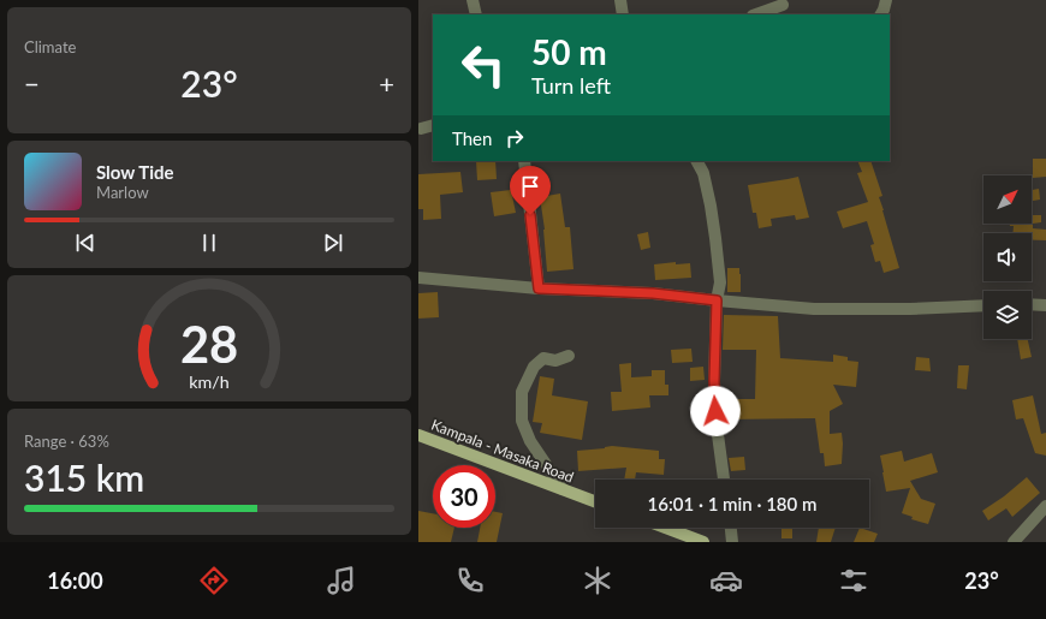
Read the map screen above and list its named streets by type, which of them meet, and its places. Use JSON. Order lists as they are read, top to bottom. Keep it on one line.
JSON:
{"streets":{"main road":["Kampala - Masaka Road"]},"north":"top right","page":{"tile":["Climate",["Range · 63%","315 km"]],"turn":["50 m","Turn left"],"heat":["−","23°","+"],"then":"Then","song":["Slow Tide","Marlow"],"limit":"30","trip":"16:01 · 1 min · 180 m","tabs":["16:00","23°"],"gauge":["28","km/h"]}}
